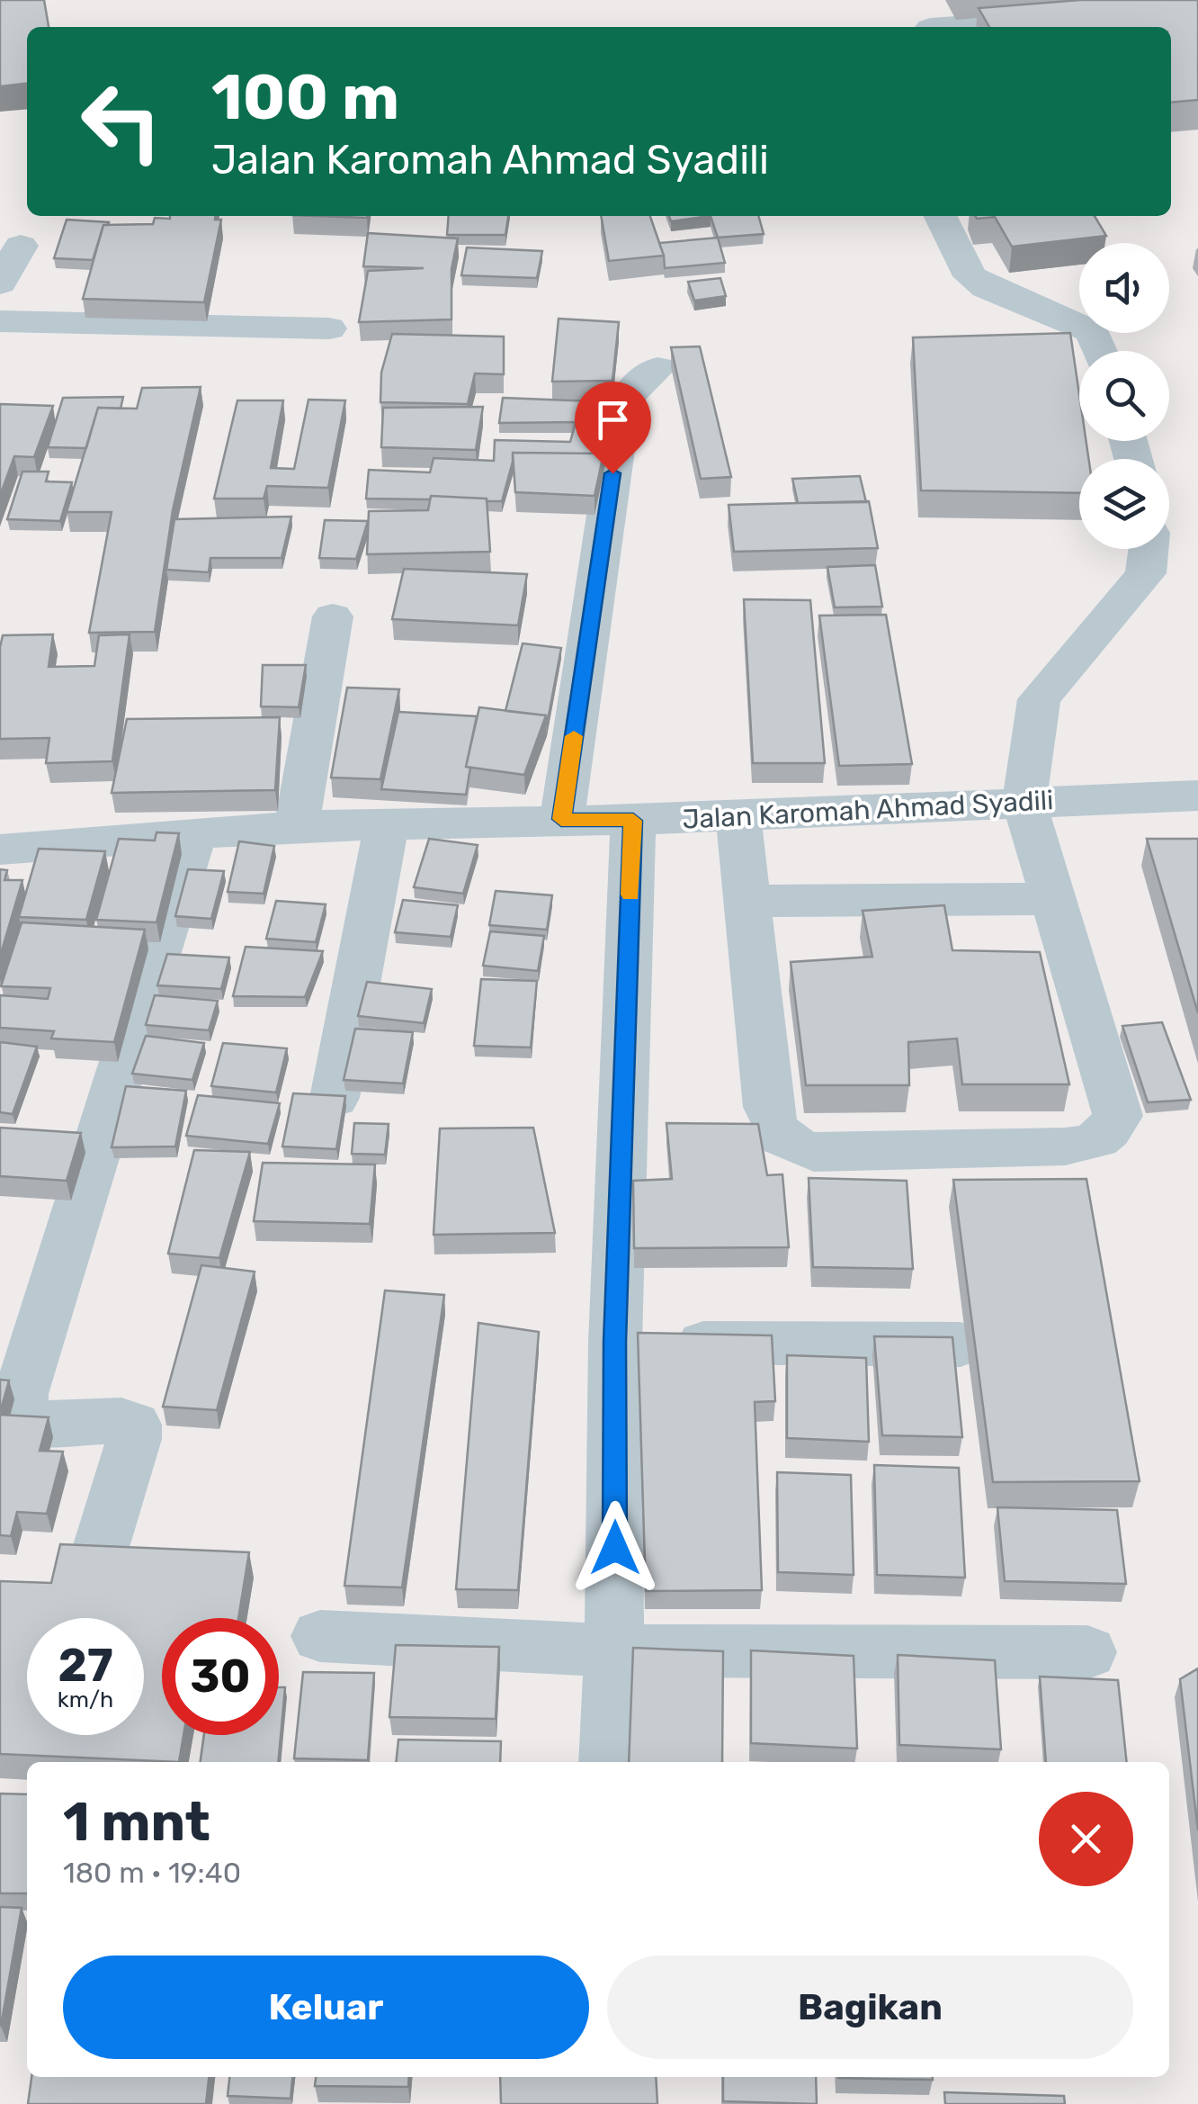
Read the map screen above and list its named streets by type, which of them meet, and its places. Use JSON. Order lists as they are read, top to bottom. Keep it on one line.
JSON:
{"streets":{"street":["Jalan Karomah Ahmad Syadili"]},"page":{"turn":["100 m","Jalan Karomah Ahmad Syadili"],"speed":"27 km/h","limit":"30","heading":["1 mnt","180 m · 19:40"],"buttons":["Keluar","Bagikan"]}}
